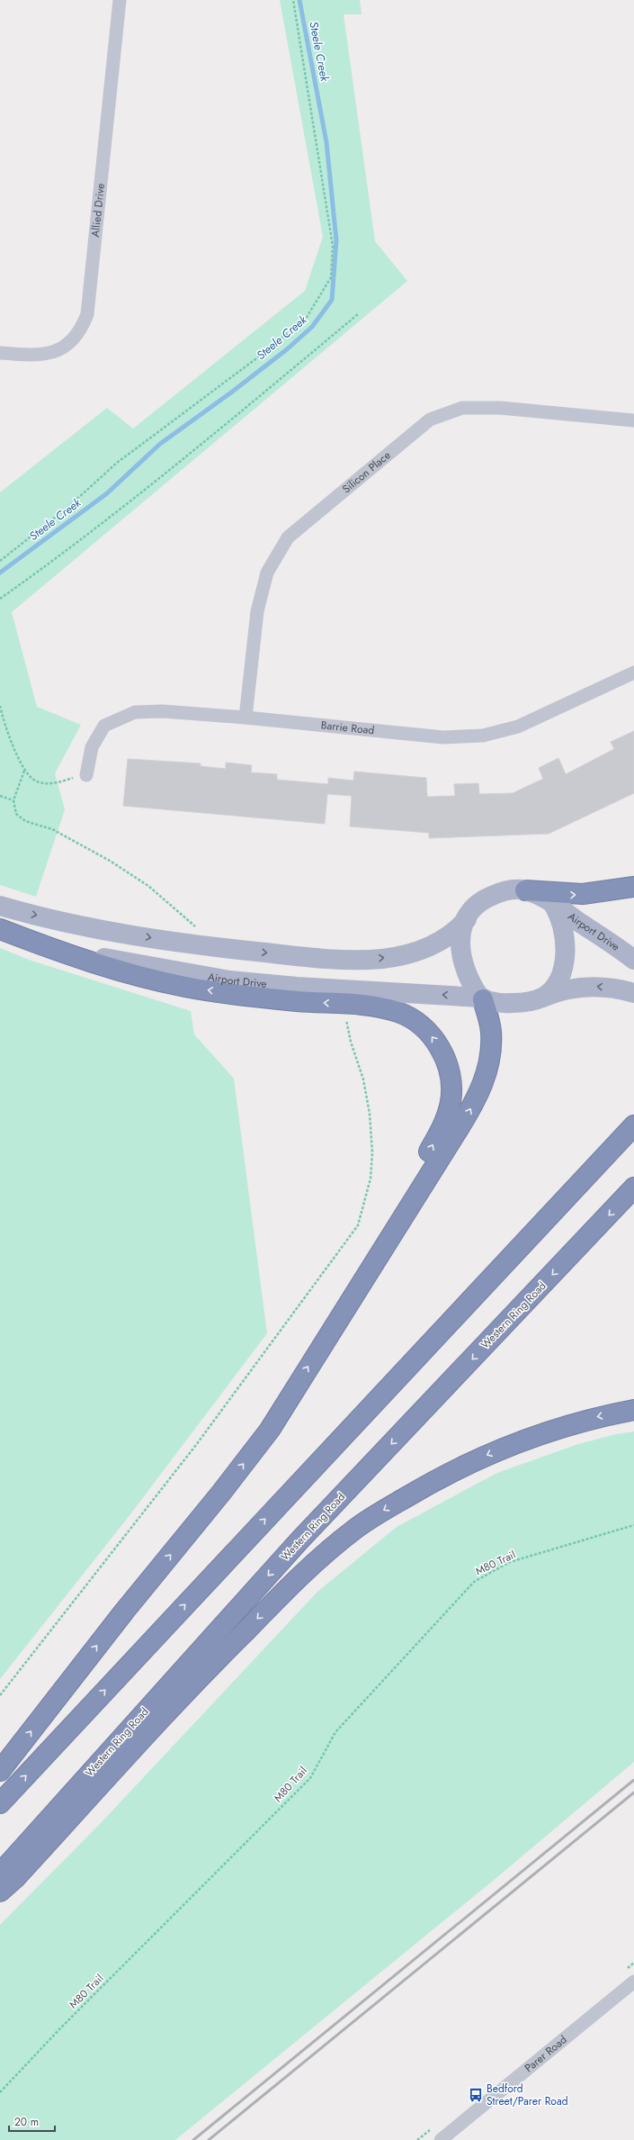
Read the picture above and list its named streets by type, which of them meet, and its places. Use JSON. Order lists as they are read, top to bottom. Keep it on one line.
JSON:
{"streets":{"highway":["Western Ring Road"],"main road":["Airport Drive"],"street":["Allied Drive","Silicon Place","Barrie Road","Parer Road"],"path":["M80 Trail"]},"crossings":[["Silicon Place","Barrie Road"]],"water":["Steele Creek"],"places":{"bus stop":["Bedford Street/Parer Road"]},"scale_bar":"20 m"}
